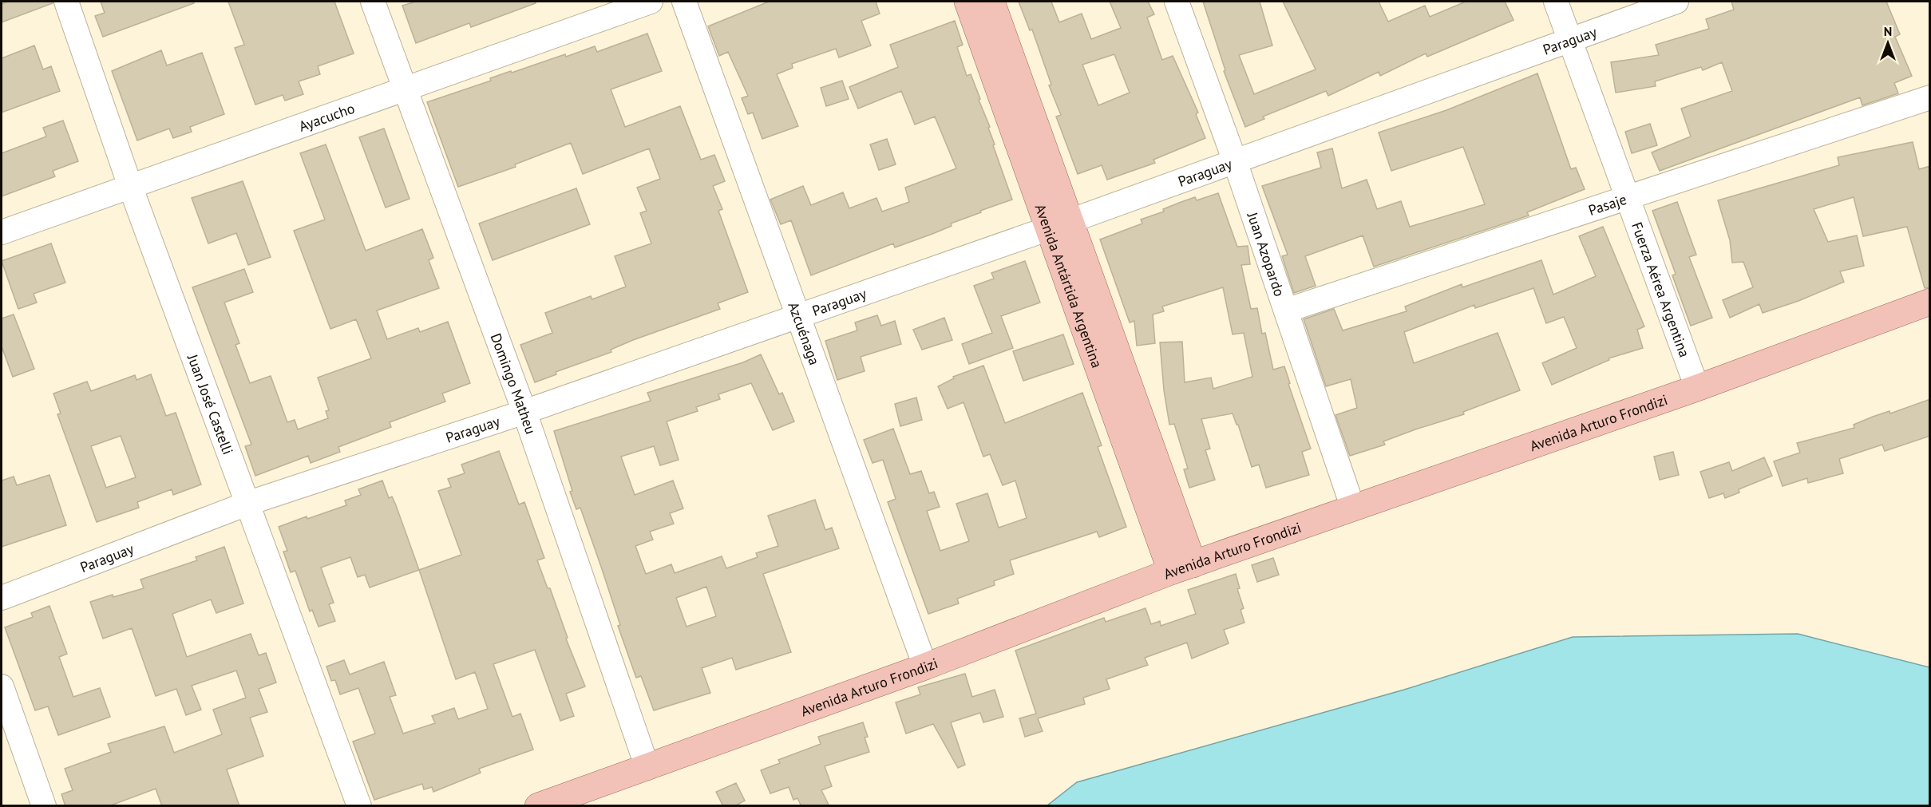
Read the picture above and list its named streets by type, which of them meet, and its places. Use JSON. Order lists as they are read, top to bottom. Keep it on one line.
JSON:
{"streets":{"main road":["Avenida Antártida Argentina","Avenida Arturo Frondizi"],"street":["Paraguay","Ayacucho","Pasaje","Juan Azopardo","Fuerza Aérea Argentina","Azcuénaga","Domingo Matheu","Juan José Castelli"]},"crossings":[["Paraguay","Juan Azopardo"],["Paraguay","Avenida Antártida Argentina"],["Paraguay","Fuerza Aérea Argentina"],["Paraguay","Azcuénaga"],["Paraguay","Domingo Matheu"],["Paraguay","Juan José Castelli"],["Ayacucho","Domingo Matheu"],["Ayacucho","Juan José Castelli"],["Pasaje","Juan Azopardo"],["Pasaje","Fuerza Aérea Argentina"],["Juan Azopardo","Avenida Arturo Frondizi"],["Avenida Antártida Argentina","Avenida Arturo Frondizi"],["Fuerza Aérea Argentina","Avenida Arturo Frondizi"],["Azcuénaga","Avenida Arturo Frondizi"],["Domingo Matheu","Avenida Arturo Frondizi"]],"north":"top"}
